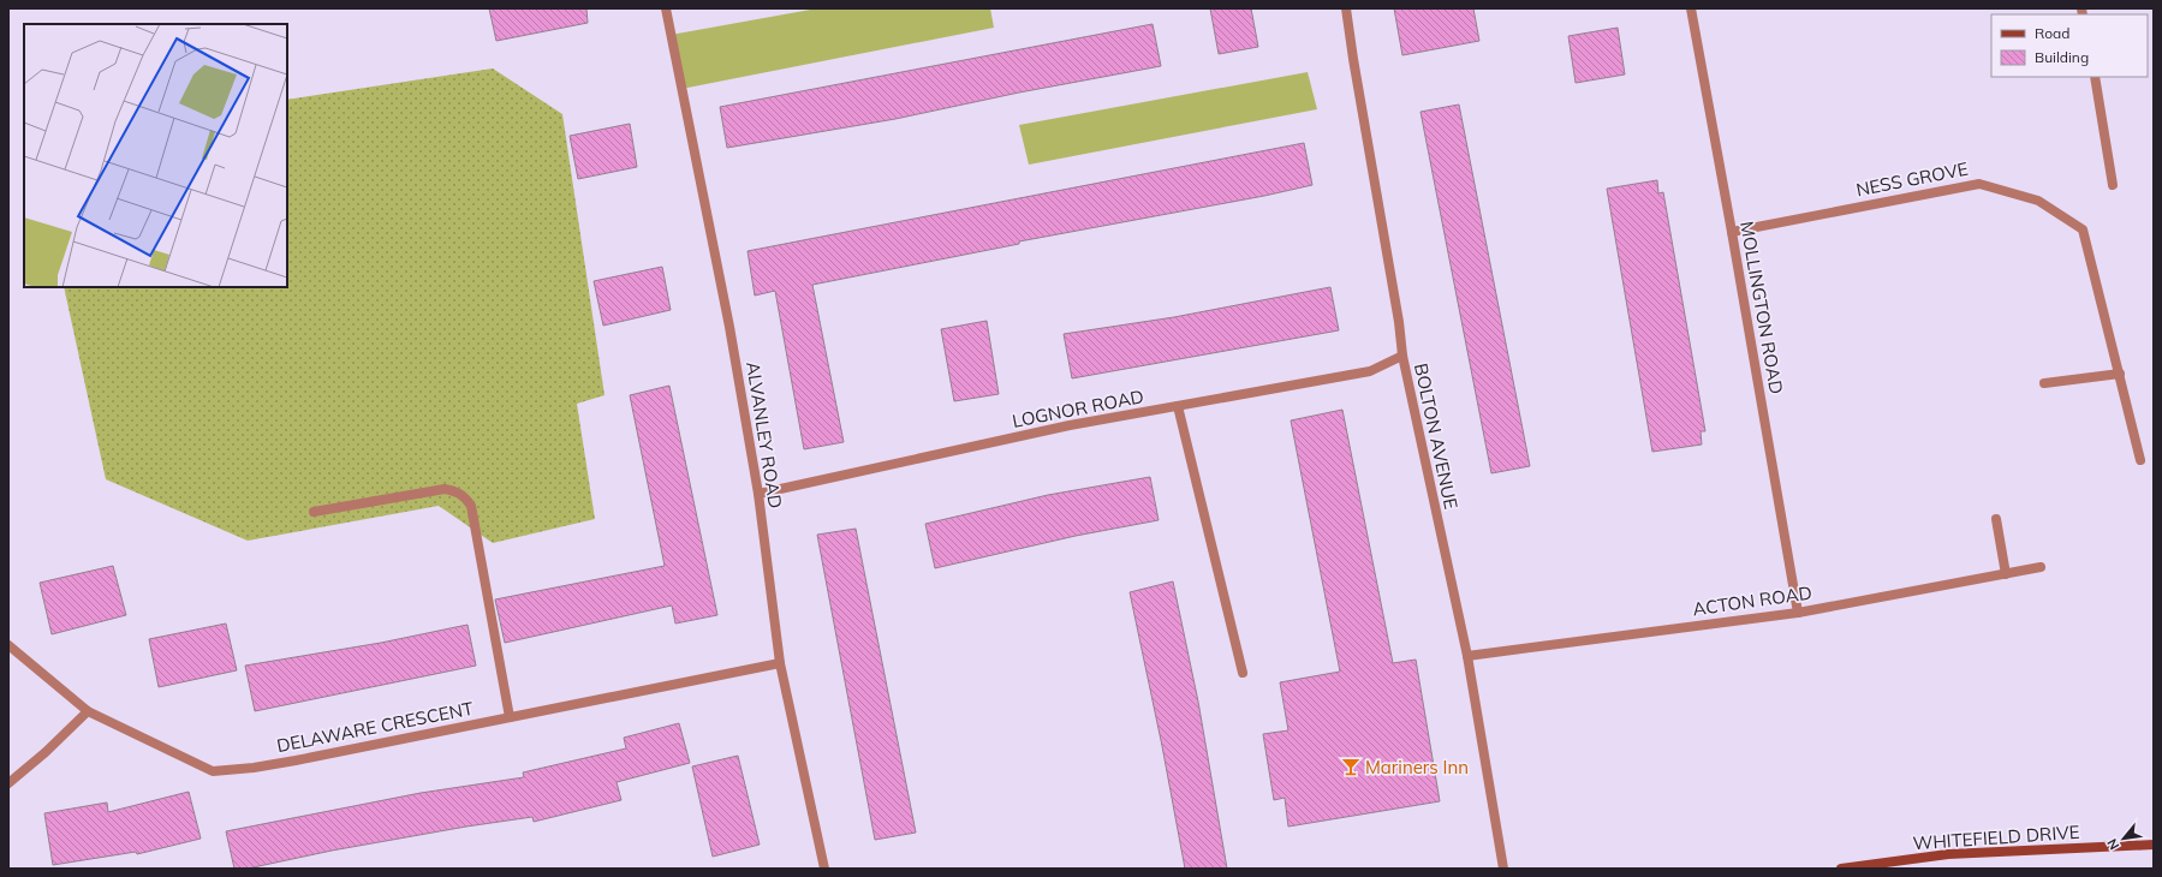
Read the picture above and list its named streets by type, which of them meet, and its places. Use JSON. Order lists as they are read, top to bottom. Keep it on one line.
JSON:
{"streets":{"main road":["WHITEFIELD DRIVE"],"street":["NESS GROVE","MOLLINGTON ROAD","LOGNOR ROAD","ALVANLEY ROAD","BOLTON AVENUE","ACTON ROAD","DELAWARE CRESCENT"]},"crossings":[["NESS GROVE","MOLLINGTON ROAD"],["MOLLINGTON ROAD","ACTON ROAD"],["LOGNOR ROAD","ALVANLEY ROAD"],["LOGNOR ROAD","BOLTON AVENUE"],["ALVANLEY ROAD","DELAWARE CRESCENT"],["BOLTON AVENUE","ACTON ROAD"]],"places":{"bar":["Mariners Inn"]},"legend":["Road","Building"],"north":"bottom left"}
